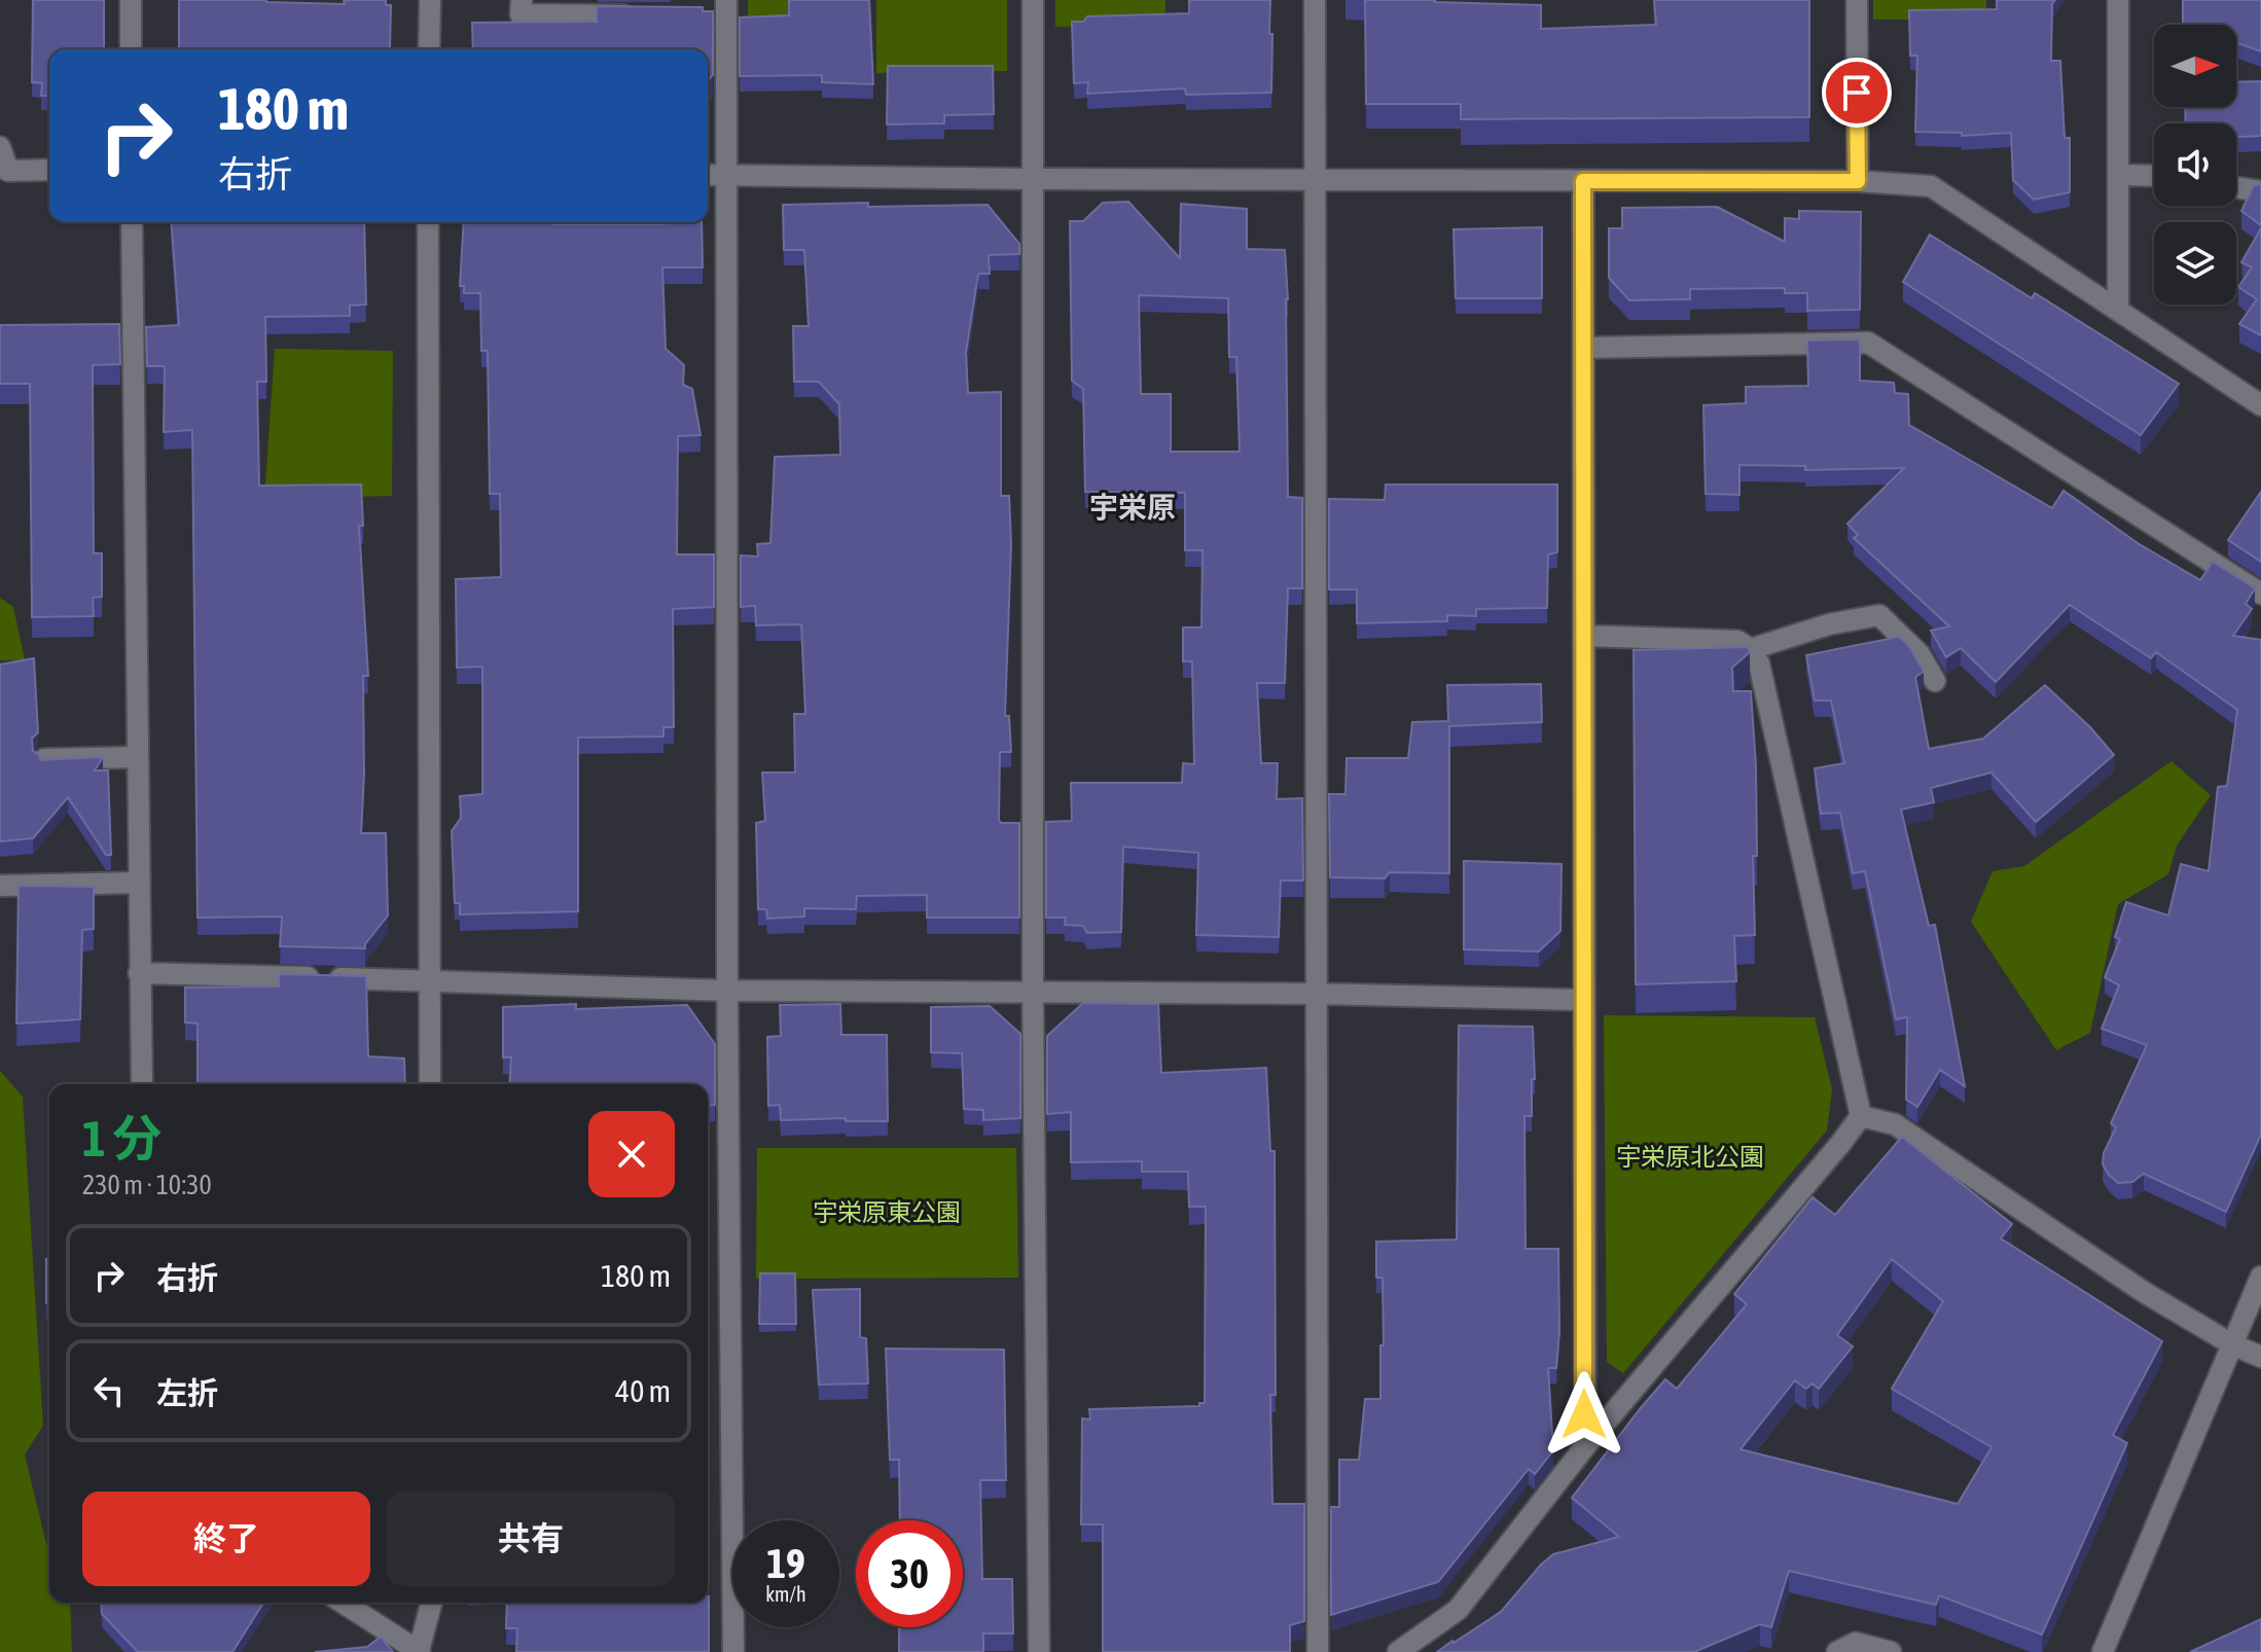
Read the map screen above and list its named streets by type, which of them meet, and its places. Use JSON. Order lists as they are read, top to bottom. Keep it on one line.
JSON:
{"districts":["宇栄原"],"parks":["宇栄原北公園","宇栄原東公園"],"north":"right","page":{"turn":["180 m","右折"],"heading":["1 分","230 m · 10:30"],"list":[{"name":"右折","value":"180 m"},{"name":"左折","value":"40 m"}],"buttons":["終了","共有"],"speed":"19 km/h","limit":"30"}}
